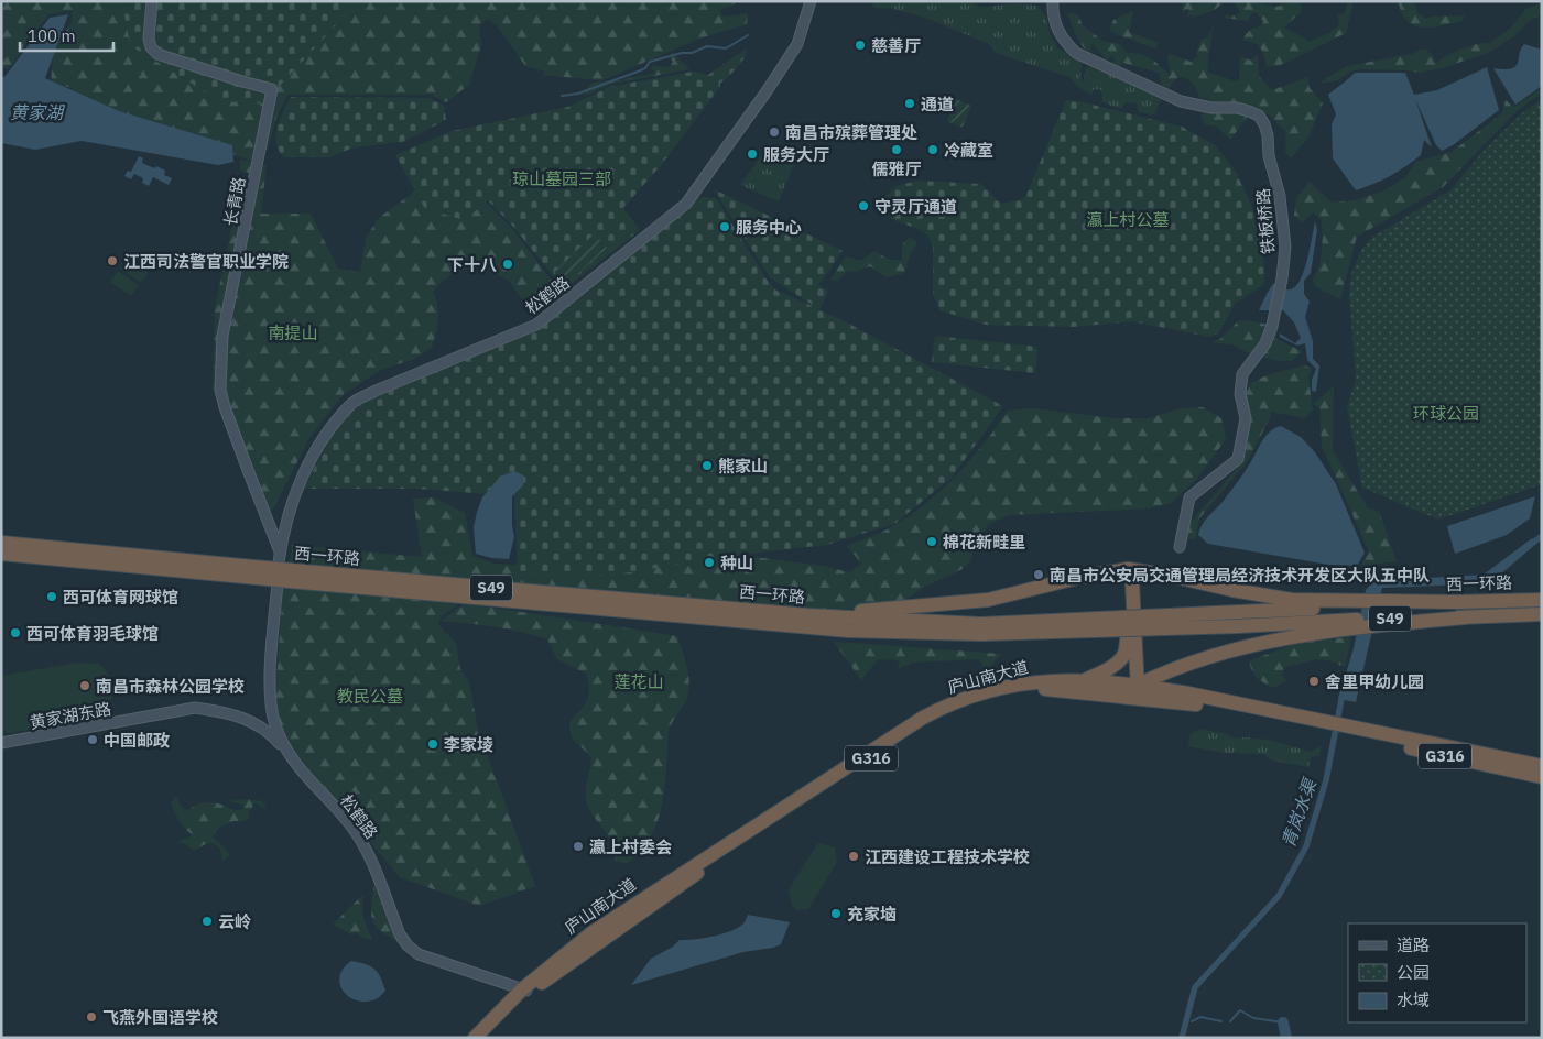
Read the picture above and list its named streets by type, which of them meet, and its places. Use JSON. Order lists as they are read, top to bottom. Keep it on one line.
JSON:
{"streets":{"highway":["西一环路","S49","庐山南大道","G316"],"street":["长青路","铁板桥路","松鹤路","黄家湖东路"]},"crossings":[["长青路","松鹤路"],["松鹤路","庐山南大道"],["松鹤路","黄家湖东路"]],"water":["黄家湖","青岚水渠"],"parks":["琼山墓园三部","瀛上村公墓","南提山","环球公园","莲花山","教民公墓"],"places":["慈善厅","通道","南昌市殡葬管理处","儒雅厅","冷藏室","服务大厅","守灵厅通道","服务中心","江西司法警官职业学院","下十八","熊家山","棉花新畦里","种山","南昌市公安局交通管理局经济技术开发区大队五中队","西可体育网球馆","西可体育羽毛球馆","舍里甲幼儿园","南昌市森林公园学校","中国邮政","李家堎","瀛上村委会","江西建设工程技术学校","充家垴","云岭","飞燕外国语学校"],"legend":["道路","公园","水域"],"scale_bar":"100 m"}
